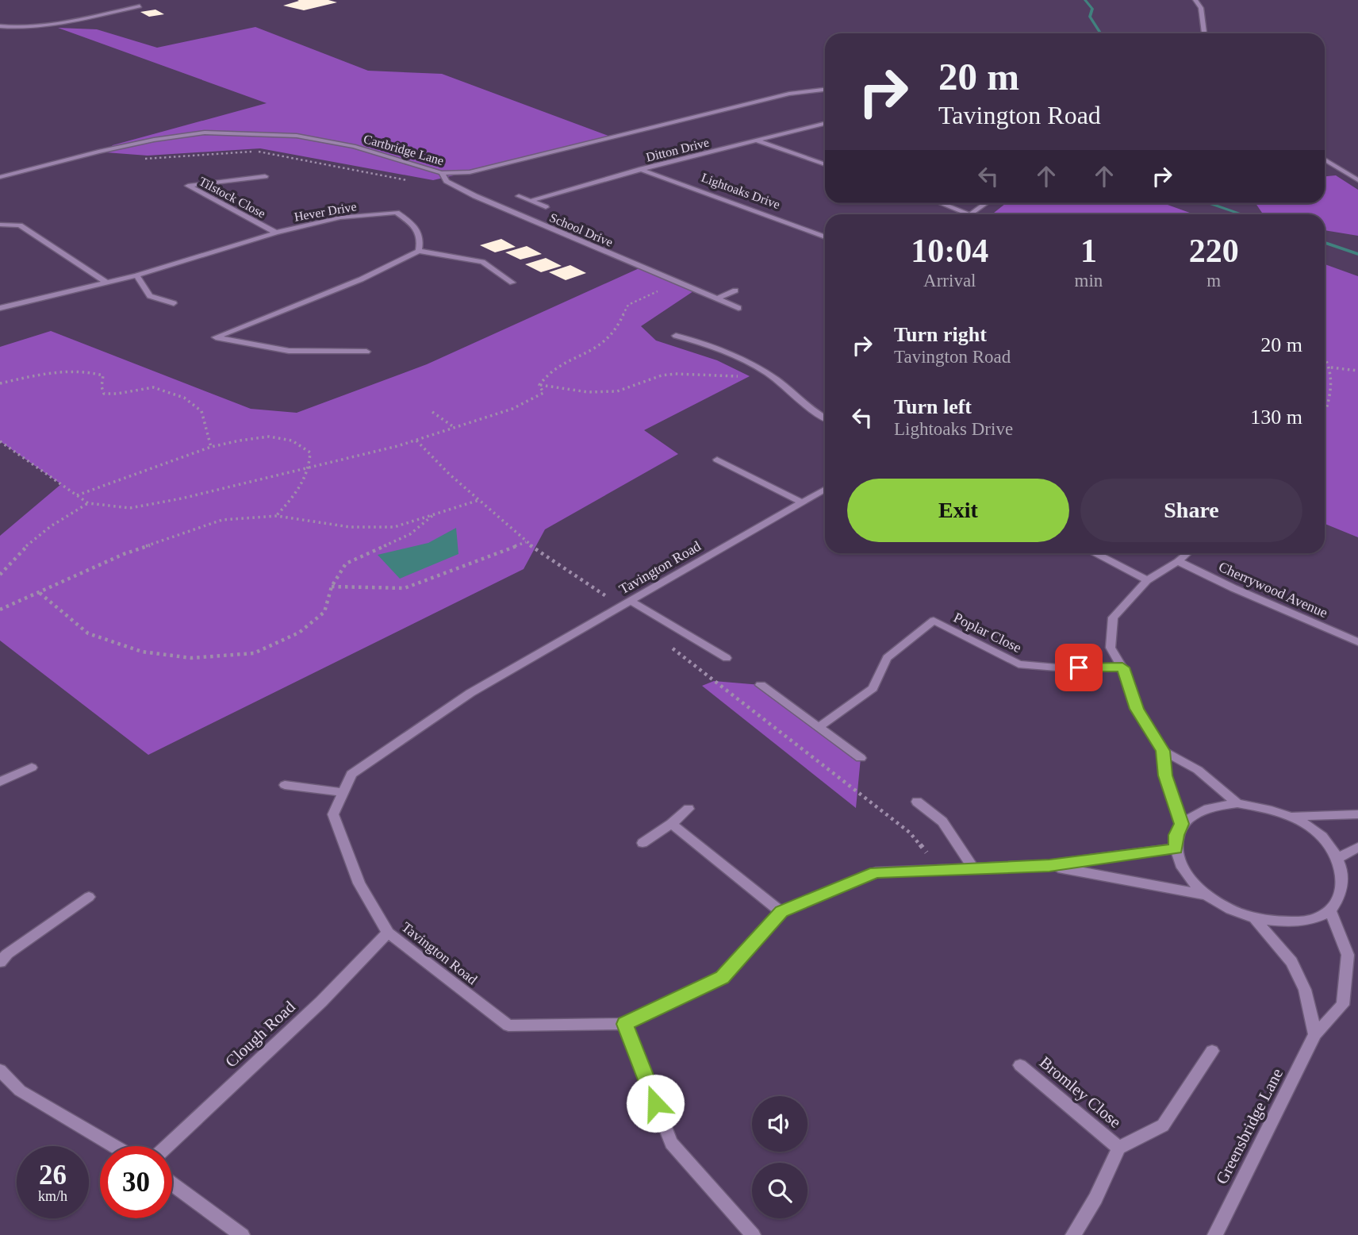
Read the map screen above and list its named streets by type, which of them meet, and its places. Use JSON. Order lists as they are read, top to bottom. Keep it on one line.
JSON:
{"streets":{"street":["Cartbridge Lane","Ditton Drive","Lightoaks Drive","Tilstock Close","Hever Drive","School Drive","Tavington Road","Cherrywood Avenue","Poplar Close","Clough Road","Bromley Close","Greensbridge Lane"]},"crossings":[["Cartbridge Lane","School Drive"],["Ditton Drive","Lightoaks Drive"],["Tilstock Close","Hever Drive"],["Tavington Road","Clough Road"],["Tavington Road","Greensbridge Lane"]],"page":{"turn":["20 m","Tavington Road"],"eta":["10:04","Arrival","1","min","220","m"],"list":[{"name":"Turn right","note":"Tavington Road","value":"20 m"},{"name":"Turn left","note":"Lightoaks Drive","value":"130 m"}],"buttons":["Exit","Share"],"speed":"26 km/h","limit":"30"}}
